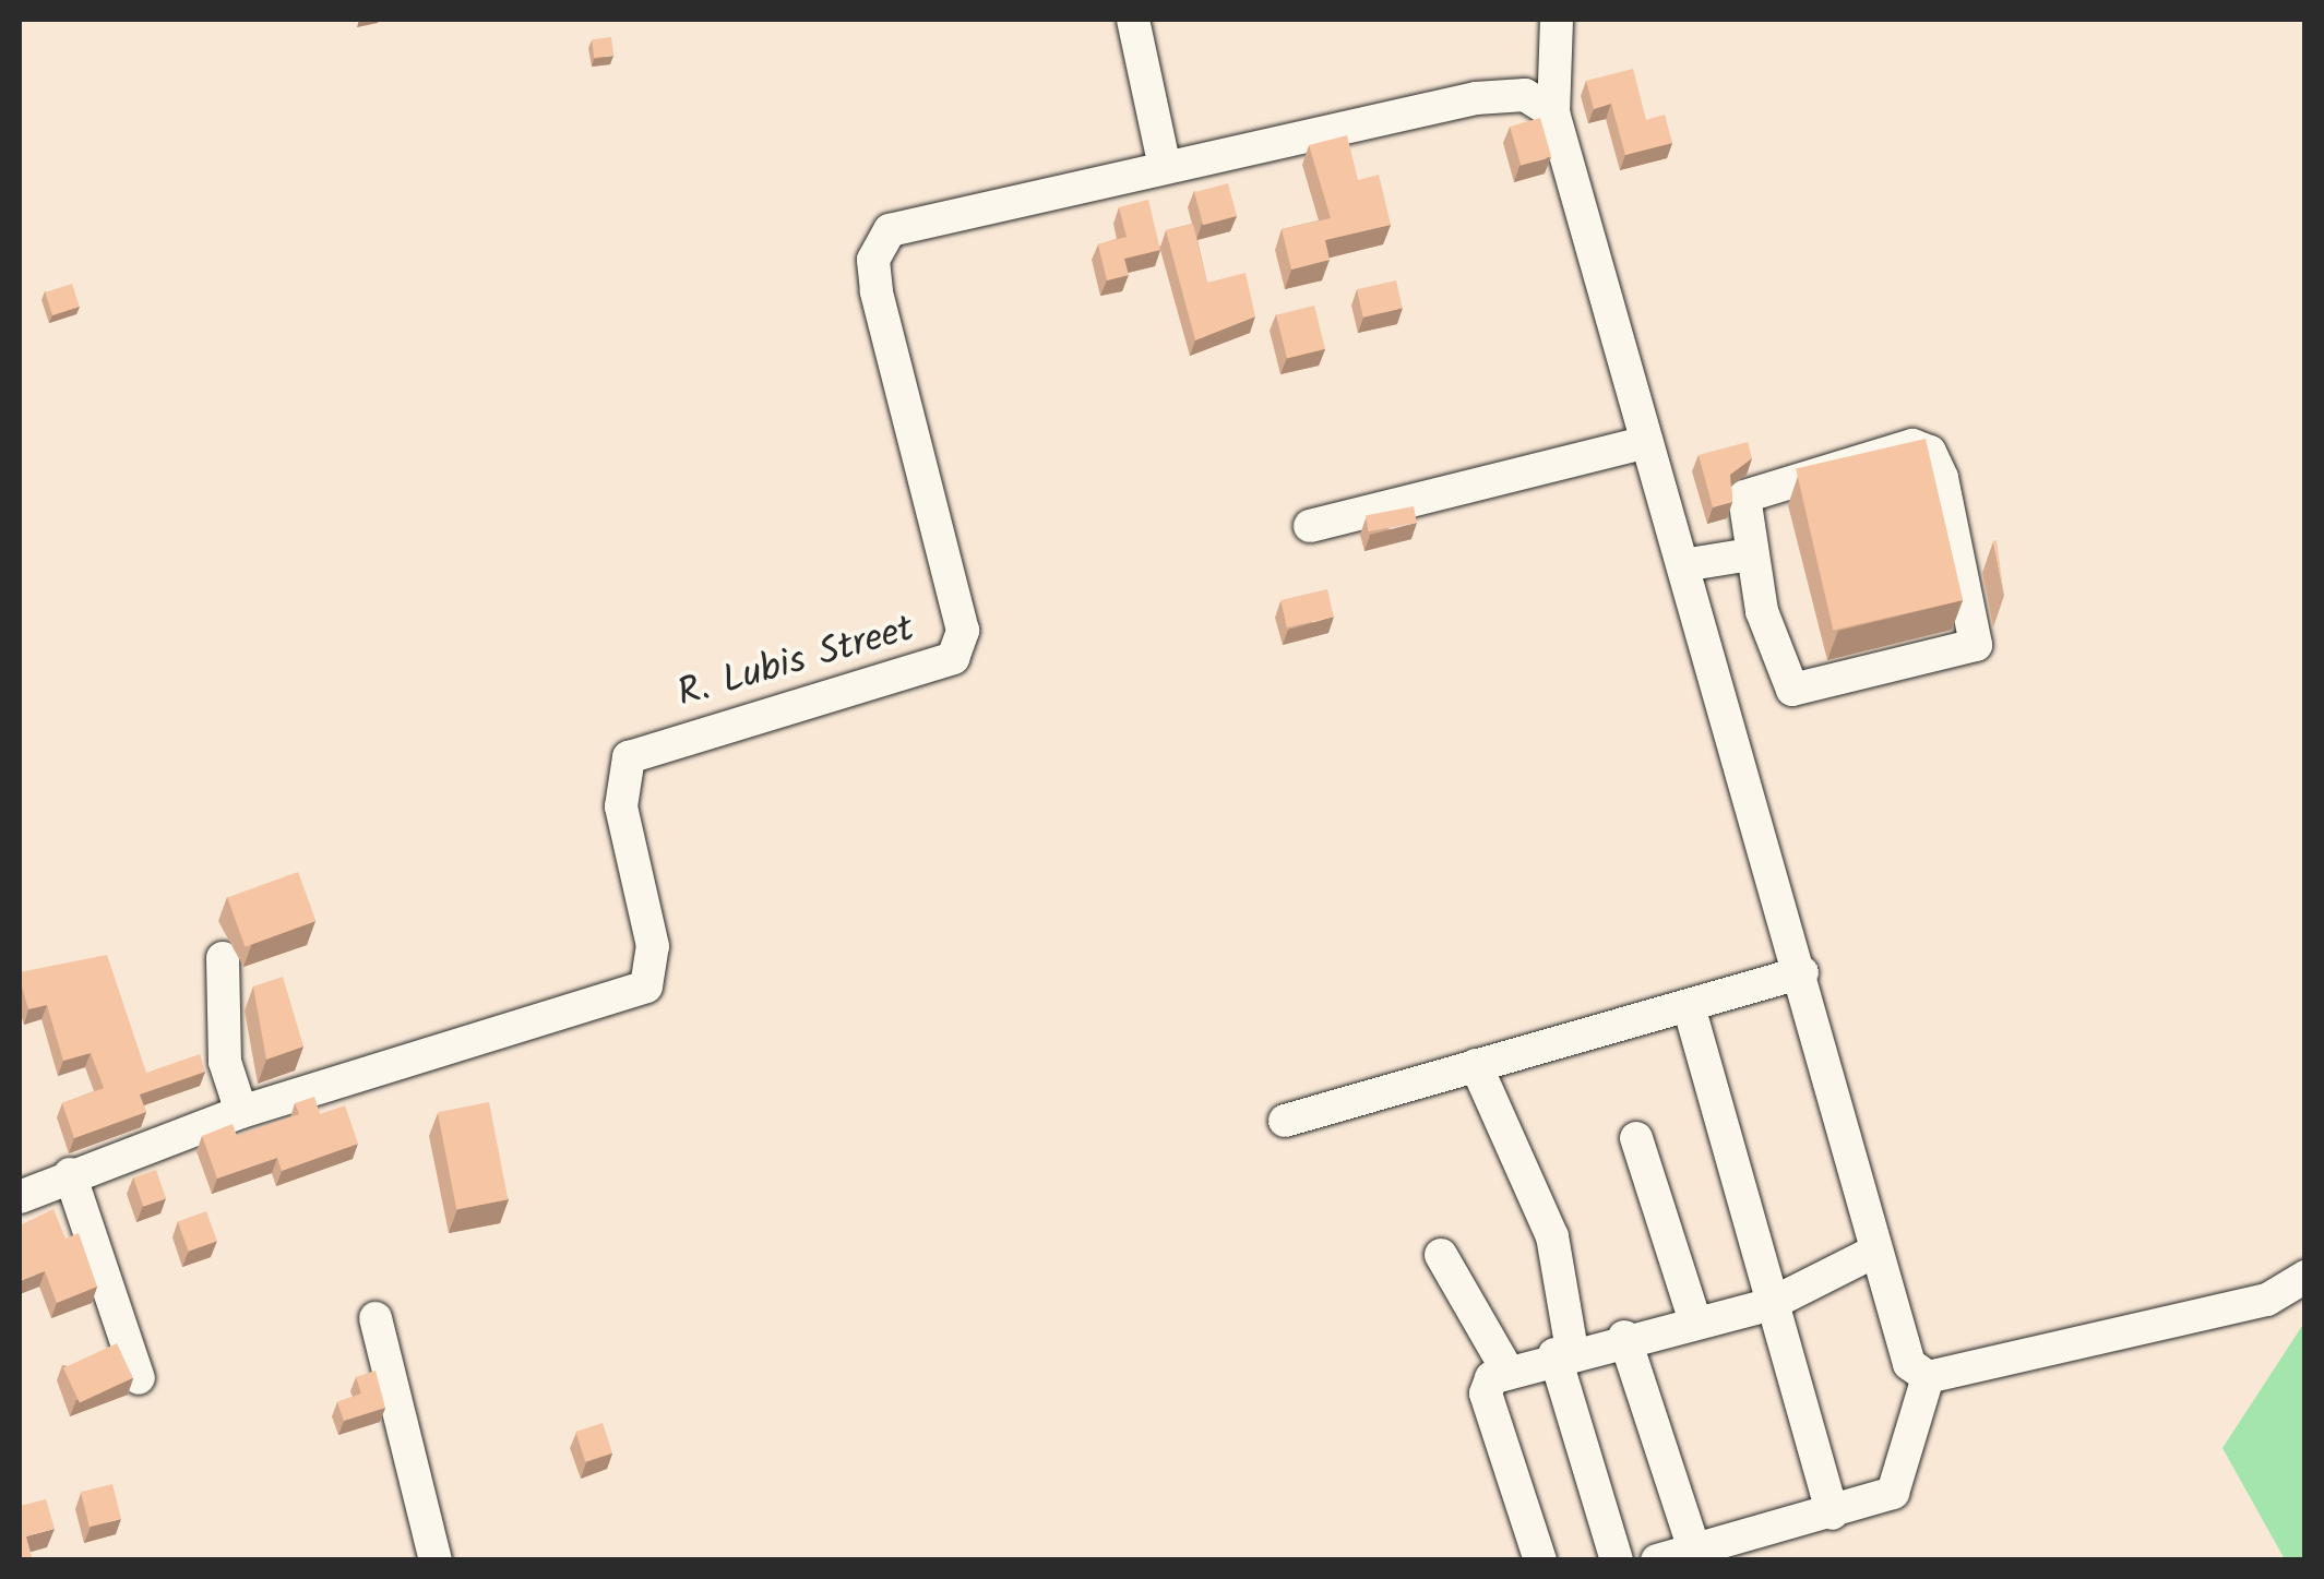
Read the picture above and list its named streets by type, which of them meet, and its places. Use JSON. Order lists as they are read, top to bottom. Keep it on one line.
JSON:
{"streets":{"street":["R. Lubis Street"]}}
